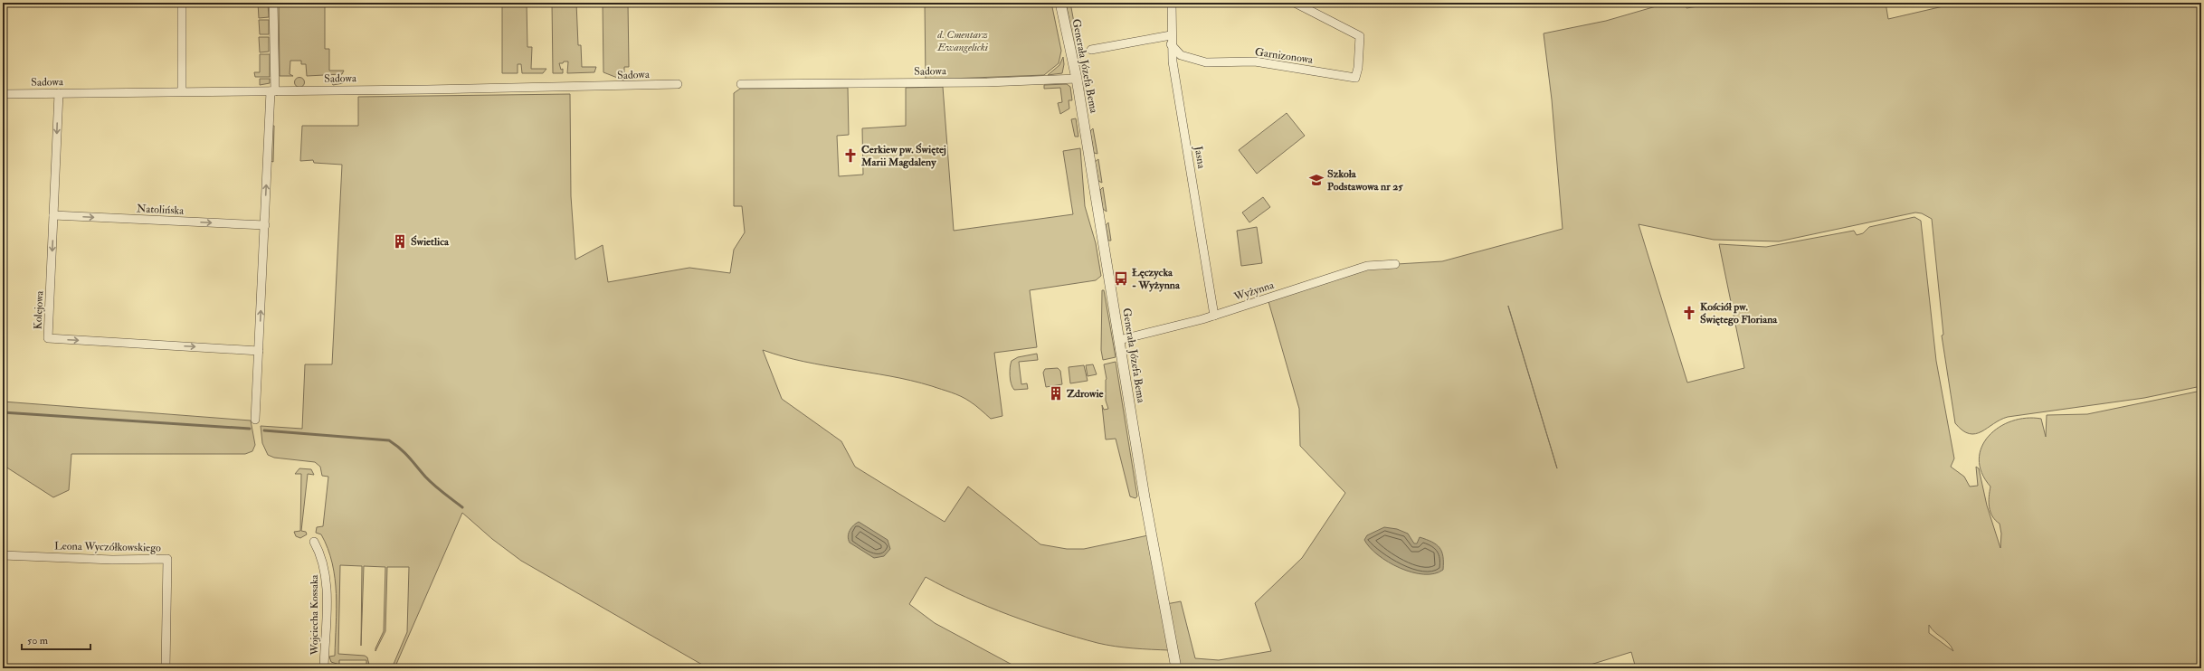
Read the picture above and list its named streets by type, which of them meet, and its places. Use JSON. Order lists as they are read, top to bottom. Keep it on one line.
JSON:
{"streets":{"street":["Garnizonowa","Generała Józefa Bema","Sadowa","Jasna","Natolińska","Wyżynna","Kolejowa","Leona Wyczółkowskiego","Wojciecha Kossaka"]},"crossings":[["Garnizonowa","Jasna"],["Generała Józefa Bema","Sadowa"],["Generała Józefa Bema","Wyżynna"],["Sadowa","Kolejowa"],["Jasna","Wyżynna"],["Natolińska","Kolejowa"]],"one_way":["Natolińska"],"parks":["d. Cmentarz Ewangelicki"],"places":{"church":["Cerkiew pw. Świętej Marii Magdaleny","Kościół pw. Świętego Floriana"],"school or university":["Szkoła Podstawowa nr 25"],"building":["Świetlica","Zdrowie"],"bus stop":["Łęczycka - Wyżynna"]},"scale_bar":"50 m"}
